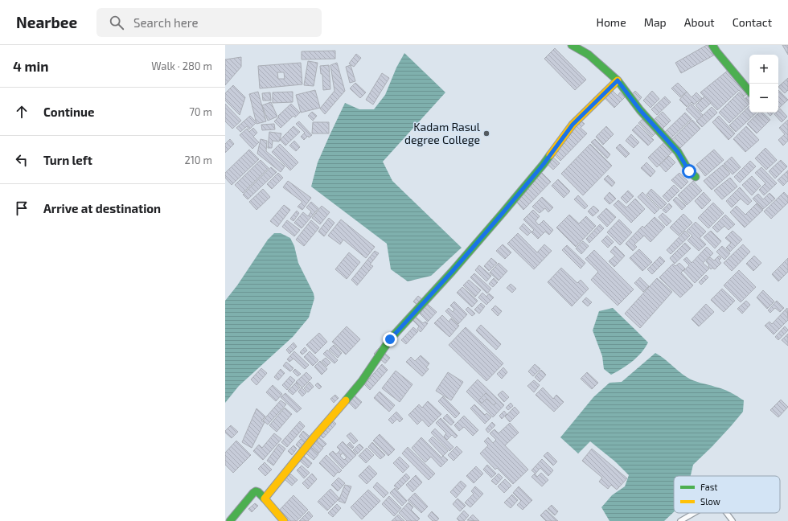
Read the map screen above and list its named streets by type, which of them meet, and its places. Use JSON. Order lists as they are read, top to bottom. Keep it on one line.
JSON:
{"places":["Kadam Rasul degree College"],"legend":["Fast","Slow"],"page":{"header":"Nearbee","search":"Search here","nav":["Home","Map","About","Contact"],"heading":["4 min","Walk · 280 m"],"map_buttons":["+","−"],"list":[["Continue","70 m"],["Turn left","210 m"],"Arrive at destination"]}}
